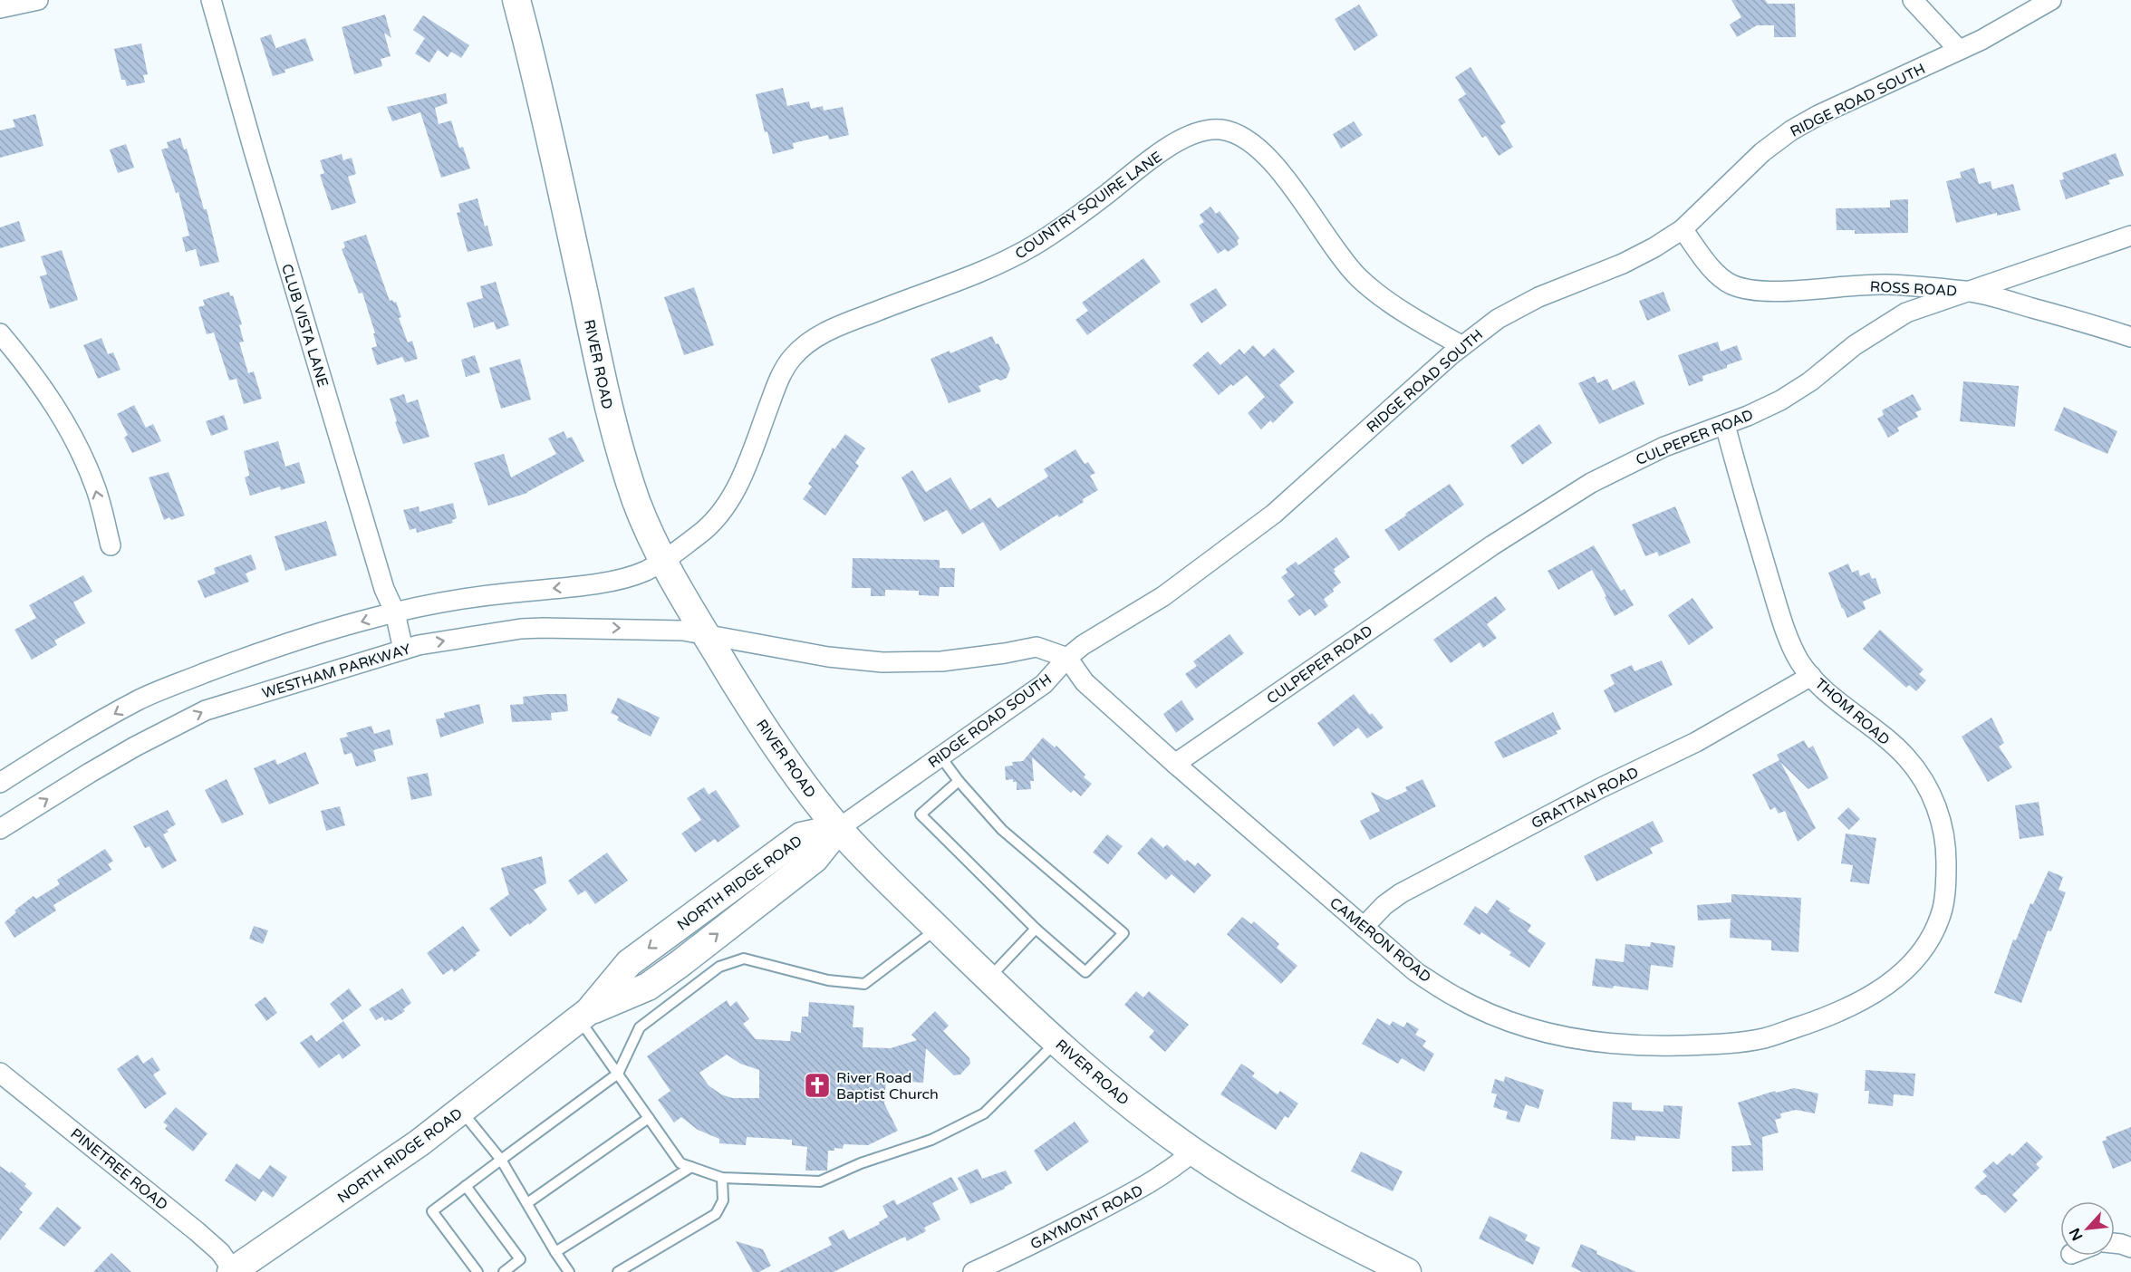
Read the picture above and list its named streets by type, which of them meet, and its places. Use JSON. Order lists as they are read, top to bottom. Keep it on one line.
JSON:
{"streets":{"main road":["RIVER ROAD","NORTH RIDGE ROAD"],"street":["RIDGE ROAD SOUTH","COUNTRY SQUIRE LANE","ROSS ROAD","CLUB VISTA LANE","CULPEPER ROAD","WESTHAM PARKWAY","THOM ROAD","GRATTAN ROAD","CAMERON ROAD","PINETREE ROAD","GAYMONT ROAD"]},"crossings":[["RIDGE ROAD SOUTH","COUNTRY SQUIRE LANE"],["RIDGE ROAD SOUTH","ROSS ROAD"],["RIDGE ROAD SOUTH","RIVER ROAD"],["RIDGE ROAD SOUTH","WESTHAM PARKWAY"],["RIDGE ROAD SOUTH","NORTH RIDGE ROAD"],["RIDGE ROAD SOUTH","CAMERON ROAD"],["COUNTRY SQUIRE LANE","RIVER ROAD"],["ROSS ROAD","CULPEPER ROAD"],["CLUB VISTA LANE","WESTHAM PARKWAY"],["RIVER ROAD","WESTHAM PARKWAY"],["RIVER ROAD","NORTH RIDGE ROAD"],["RIVER ROAD","GAYMONT ROAD"],["CULPEPER ROAD","THOM ROAD"],["CULPEPER ROAD","CAMERON ROAD"],["WESTHAM PARKWAY","CAMERON ROAD"],["THOM ROAD","GRATTAN ROAD"],["THOM ROAD","CAMERON ROAD"],["GRATTAN ROAD","CAMERON ROAD"],["NORTH RIDGE ROAD","PINETREE ROAD"]],"places":{"church":["River Road Baptist Church"]},"north":"bottom left"}
